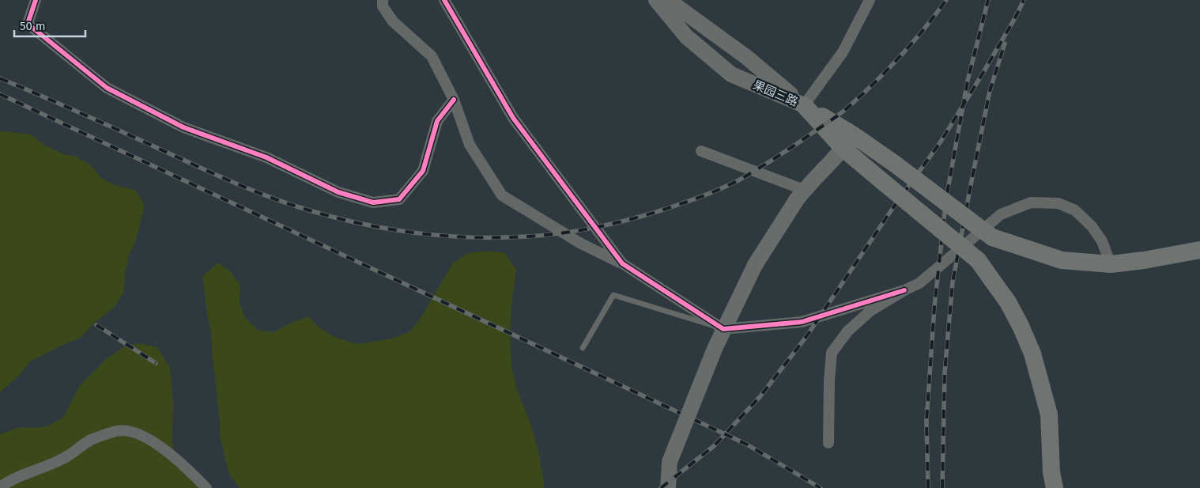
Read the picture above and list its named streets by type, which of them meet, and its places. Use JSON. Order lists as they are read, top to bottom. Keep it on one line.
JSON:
{"streets":{"street":["果园三路"]},"scale_bar":"50 m"}
